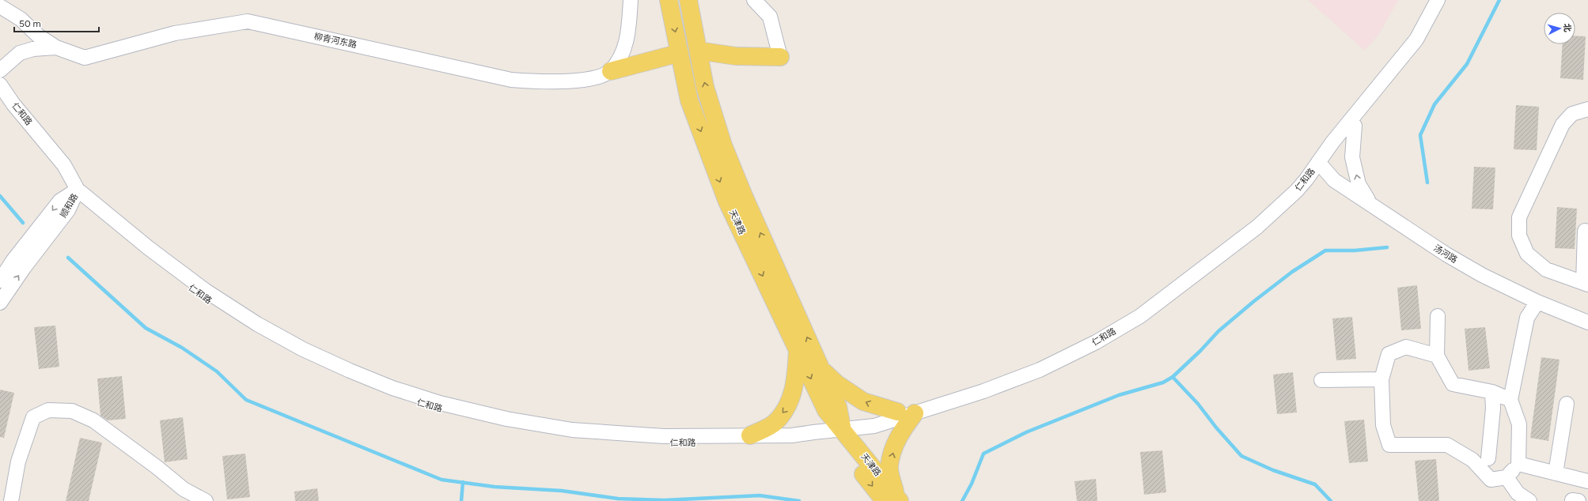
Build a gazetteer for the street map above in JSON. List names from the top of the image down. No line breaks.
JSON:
{"streets":{"main road":["天津路"],"street":["柳青河东路","仁和路","顺和路","汤河路"]},"crossings":[["仁和路","顺和路"],["仁和路","天津路"],["仁和路","汤河路"]],"scale_bar":"50 m","north":"right"}
